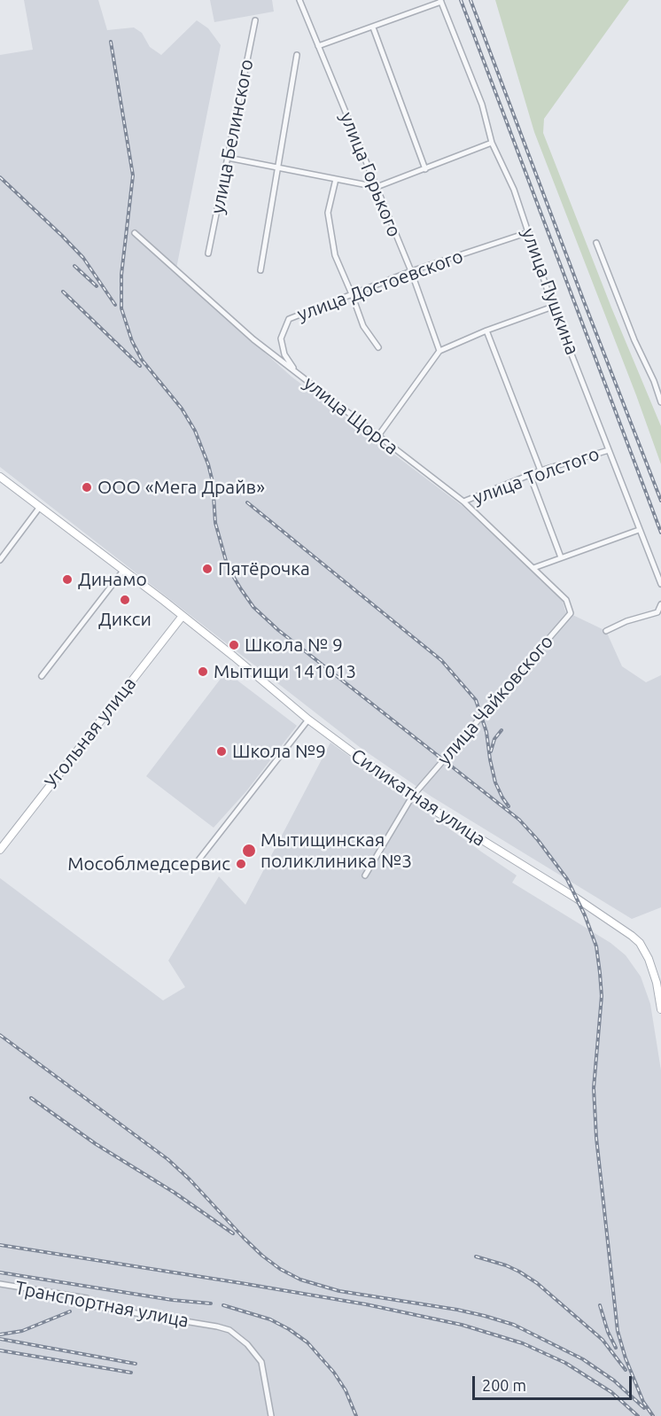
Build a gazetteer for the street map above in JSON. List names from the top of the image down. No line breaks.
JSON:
{"streets":{"street":["улица Белинского","улица Горького","улица Достоевского","улица Пушкина","улица Щорса","улица Толстого","улица Чайковского","Угольная улица","Силикатная улица","Транспортная улица"]},"crossings":[["улица Горького","улица Достоевского"],["улица Достоевского","улица Пушкина"],["улица Достоевского","улица Щорса"],["улица Пушкина","улица Толстого"],["улица Щорса","улица Толстого"],["улица Щорса","улица Чайковского"],["улица Чайковского","Силикатная улица"],["Угольная улица","Силикатная улица"]],"places":["ООО «Мега Драйв»","Пятёрочка","Динамо","Дикси","Школа № 9","Мытищи 141013","Школа №9","Мытищинская поликлиника №3","Мособлмедсервис"],"scale_bar":"200 m"}
